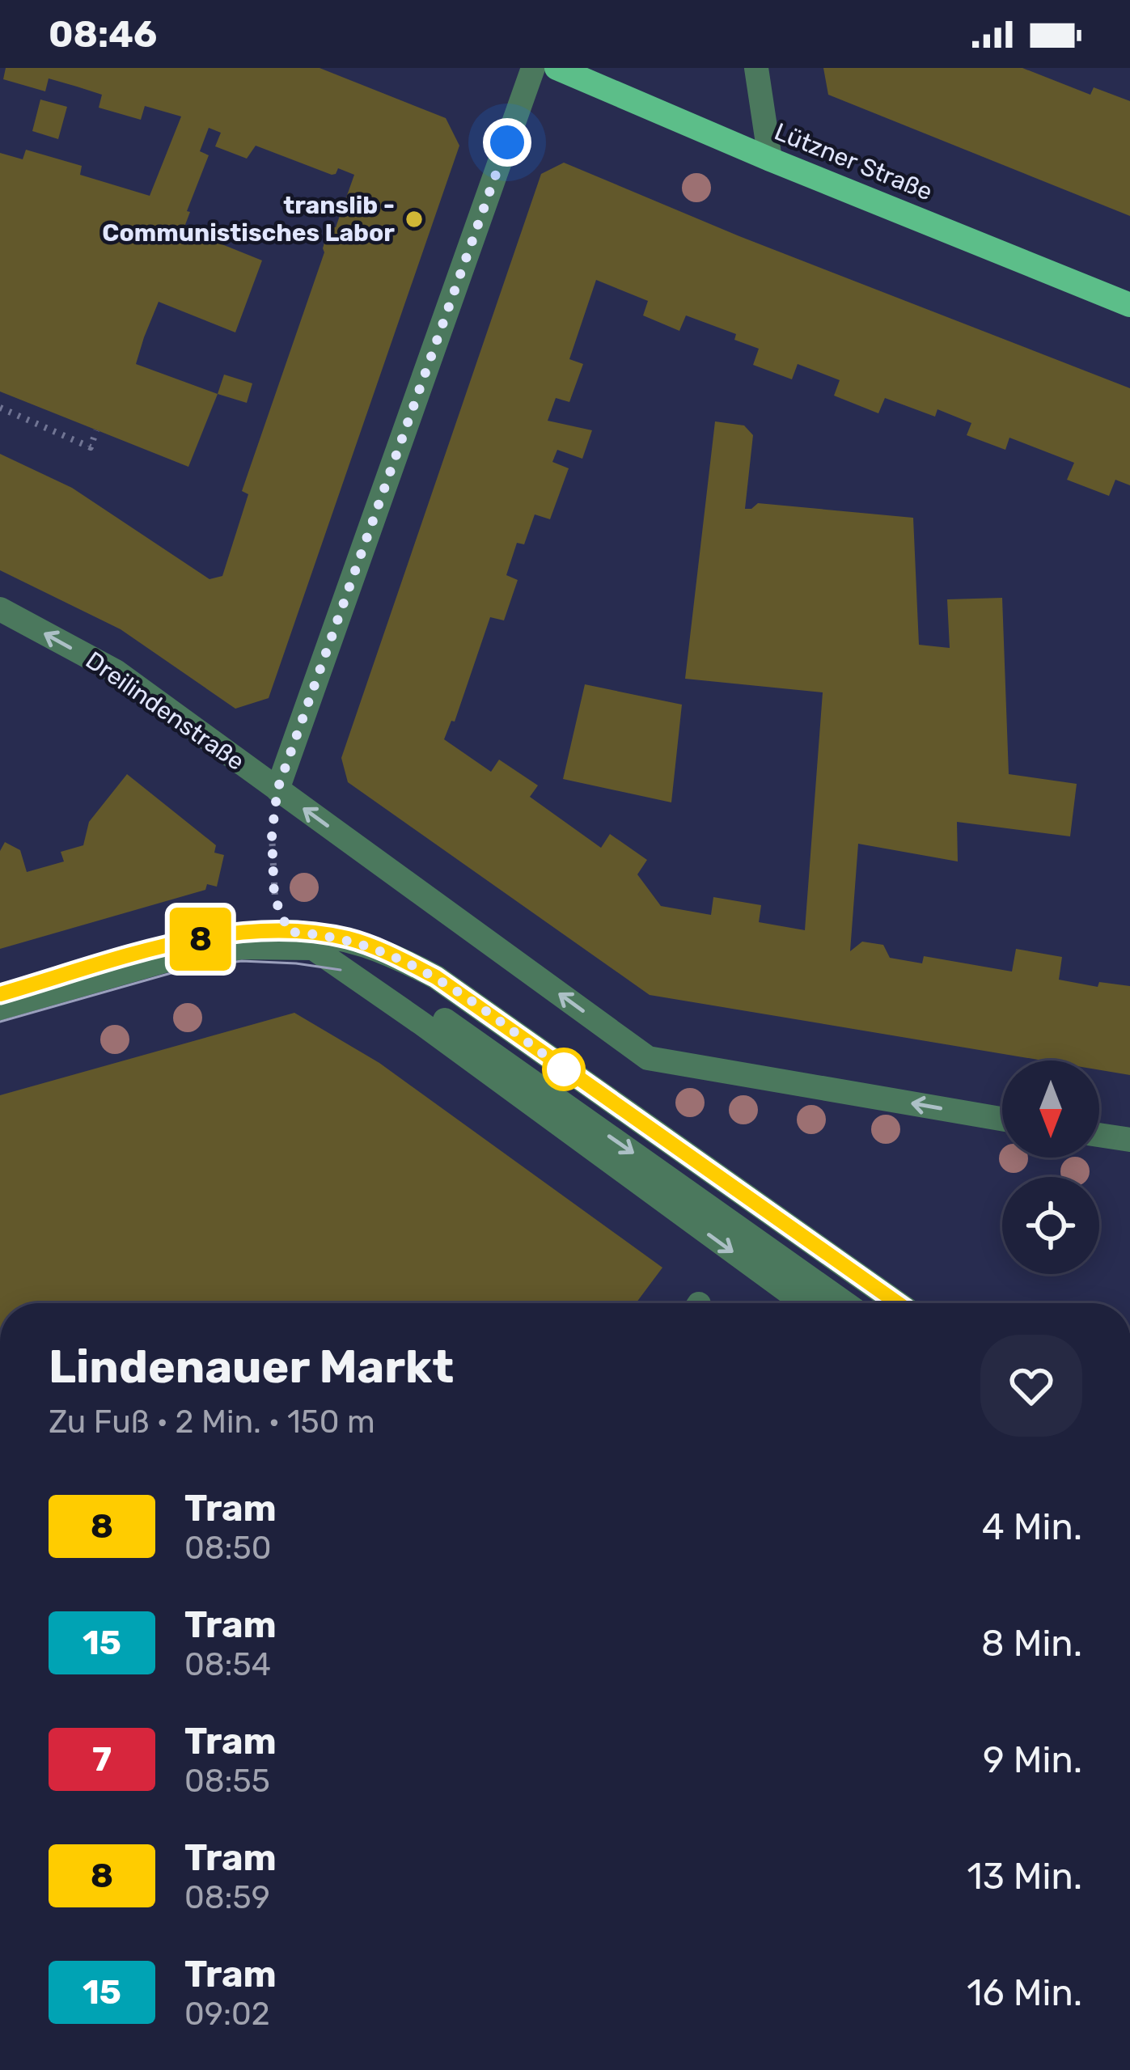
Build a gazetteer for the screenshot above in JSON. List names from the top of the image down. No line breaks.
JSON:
{"streets":{"main road":["Lützner Straße"],"street":["Dreilindenstraße"]},"places":["translib - Communistisches Labor"],"lines":["tram line 8"],"north":"bottom","page":{"status":"08:46","on_map":"8","heading":["Lindenauer Markt","Zu Fuß · 2 Min. · 150 m"],"list":[{"mark":"8","name":"Tram","note":"08:50","value":"4 Min."},{"mark":"15","name":"Tram","note":"08:54","value":"8 Min."},{"mark":"7","name":"Tram","note":"08:55","value":"9 Min."},{"mark":"8","name":"Tram","note":"08:59","value":"13 Min."},{"mark":"15","name":"Tram","note":"09:02","value":"16 Min."}]}}
